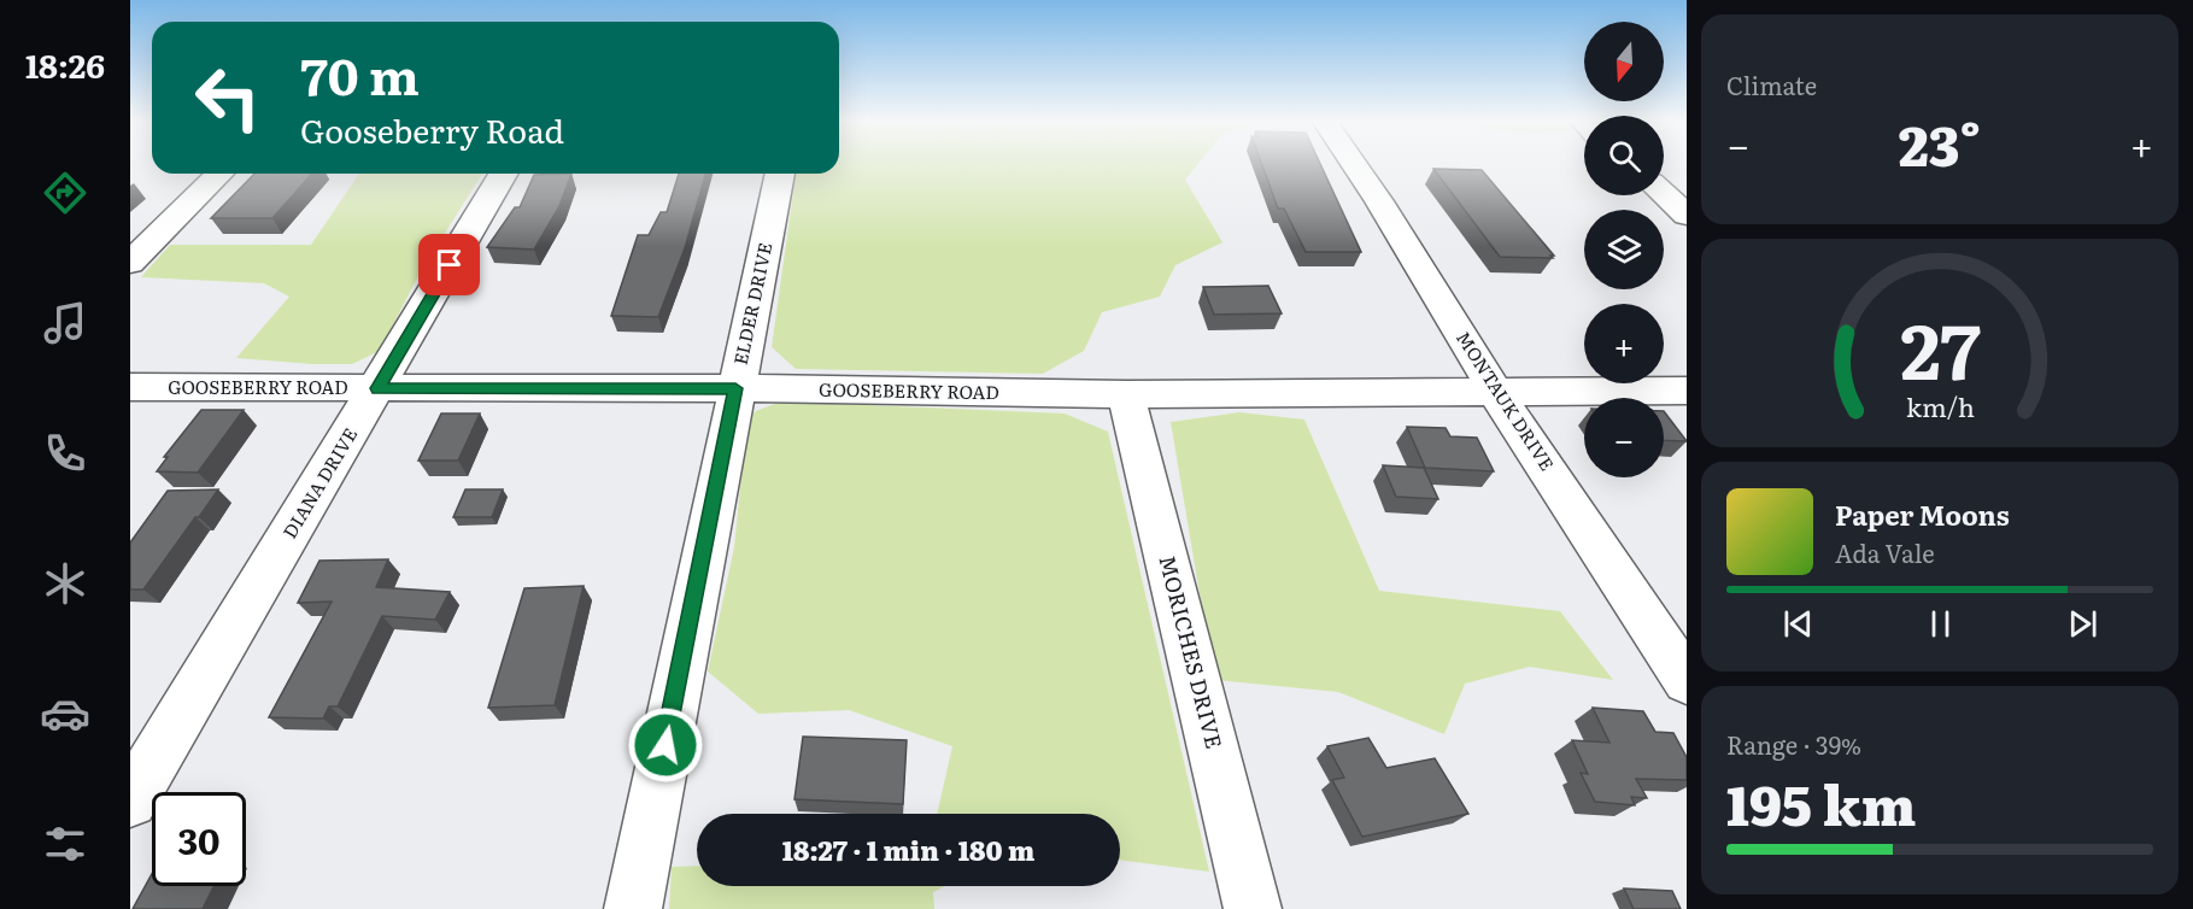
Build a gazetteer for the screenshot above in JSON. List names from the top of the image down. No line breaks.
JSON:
{"streets":{"street":["ELDER DRIVE","GOOSEBERRY ROAD","MONTAUK DRIVE","DIANA DRIVE","MORICHES DRIVE"]},"crossings":[["ELDER DRIVE","GOOSEBERRY ROAD"],["GOOSEBERRY ROAD","MONTAUK DRIVE"],["GOOSEBERRY ROAD","DIANA DRIVE"],["GOOSEBERRY ROAD","MORICHES DRIVE"]],"north":"bottom","page":{"tabs":"18:26","tile":["Climate",["Range · 39%","195 km"]],"map_buttons":["+","−"],"turn":["70 m","Gooseberry Road"],"heat":["−","23°","+"],"song":["Paper Moons","Ada Vale"],"limit":"30","trip":"18:27 · 1 min · 180 m","gauge":["27","km/h"]}}
